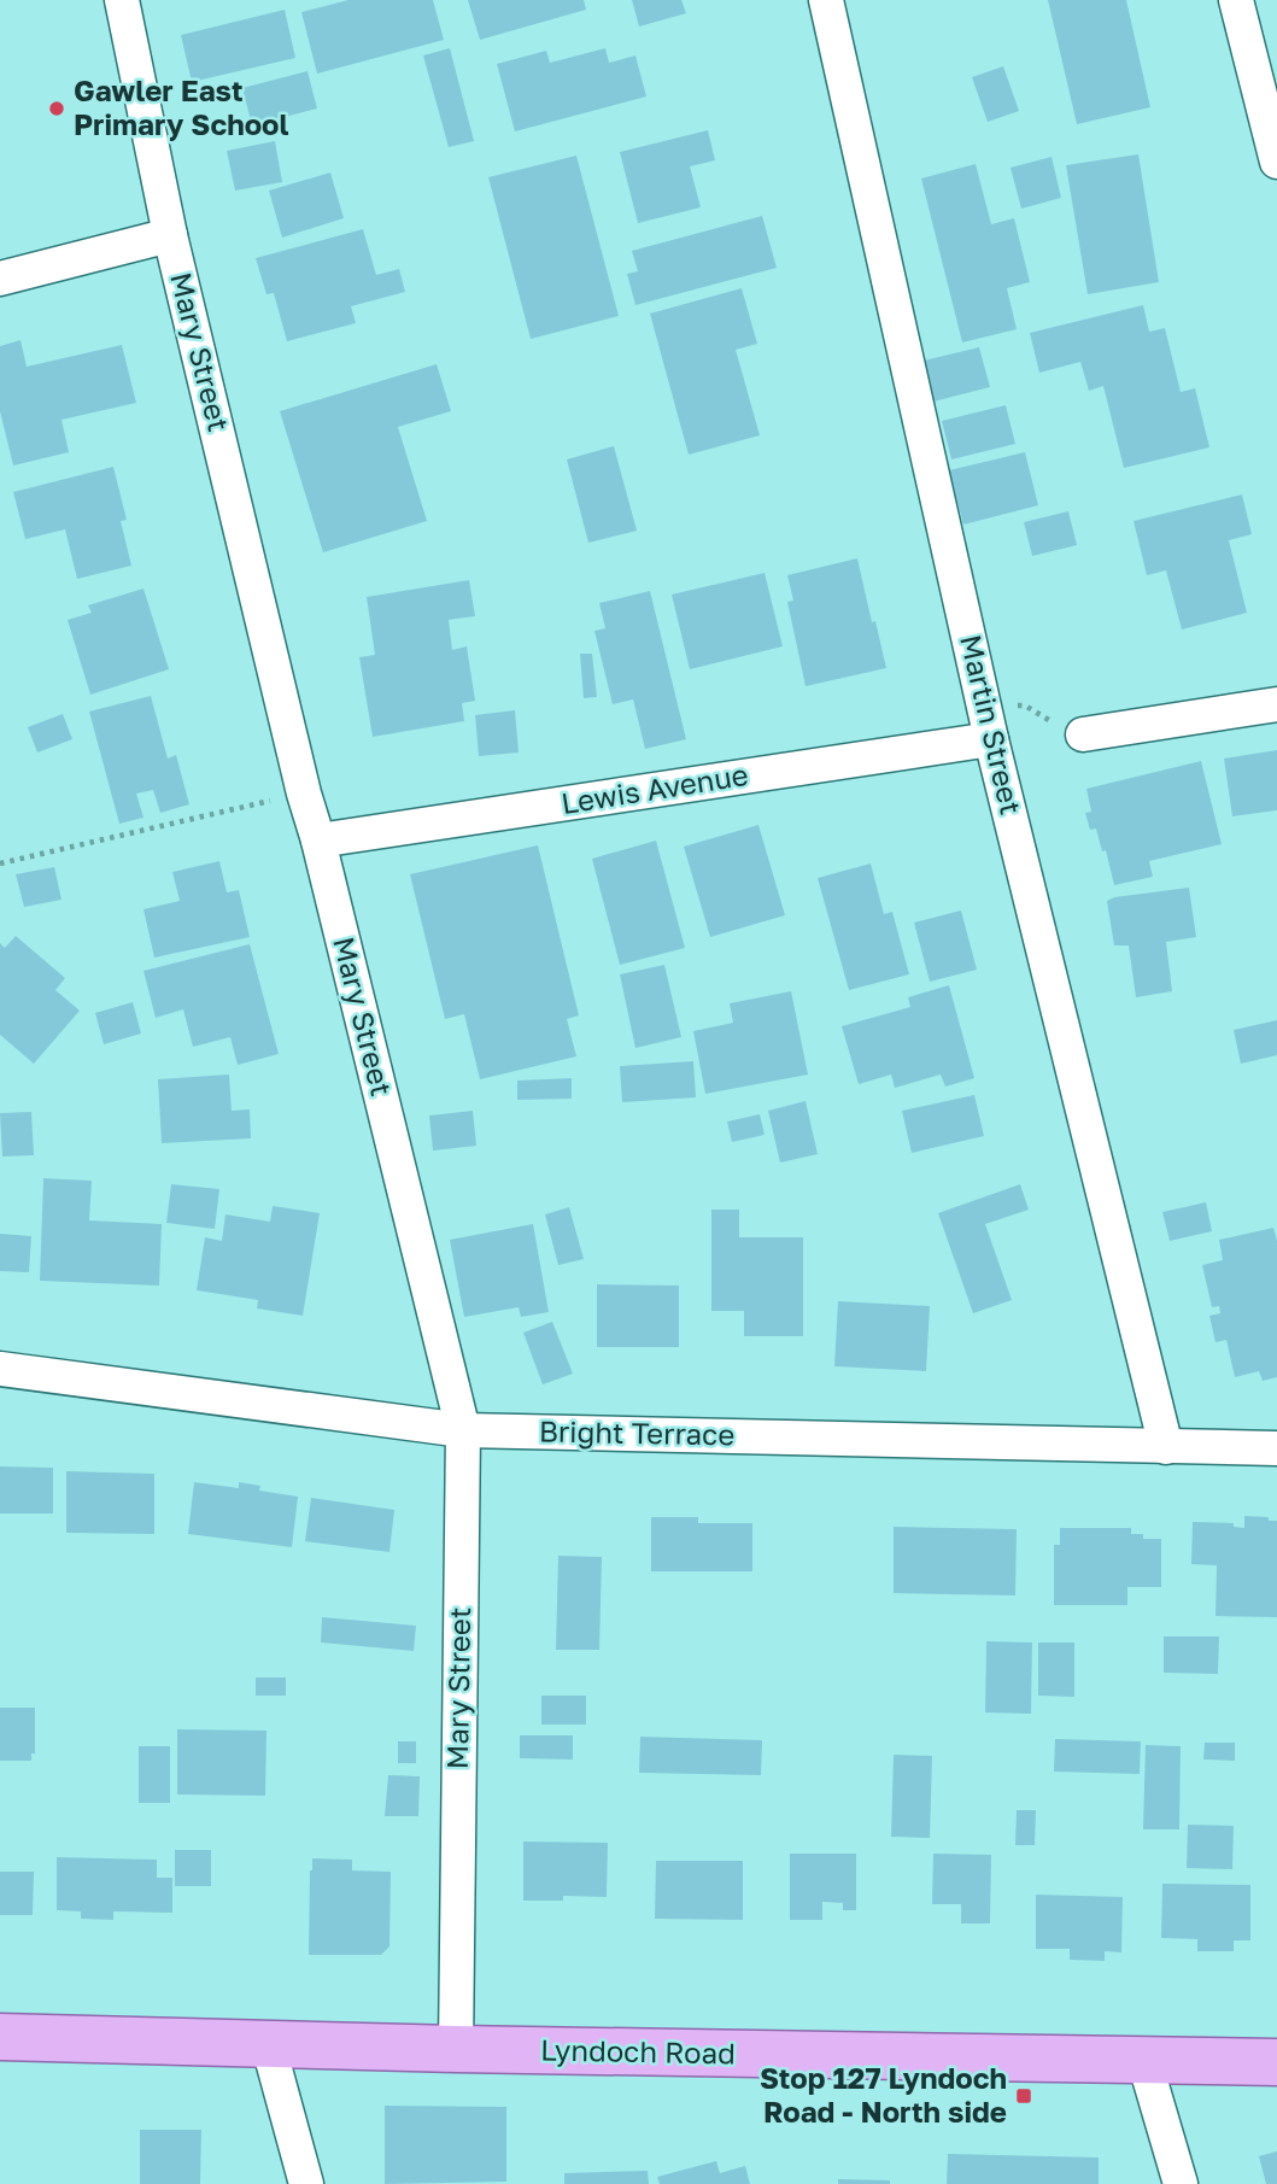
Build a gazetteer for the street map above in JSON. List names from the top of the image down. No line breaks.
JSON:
{"streets":{"main road":["Lyndoch Road"],"street":["Mary Street","Martin Street","Lewis Avenue","Bright Terrace"]},"crossings":[["Mary Street","Lewis Avenue"],["Mary Street","Bright Terrace"],["Mary Street","Lyndoch Road"],["Martin Street","Lewis Avenue"],["Martin Street","Bright Terrace"]],"places":{"other":["Gawler East Primary School"],"transit":["Stop 127 Lyndoch Road - North side"]}}
